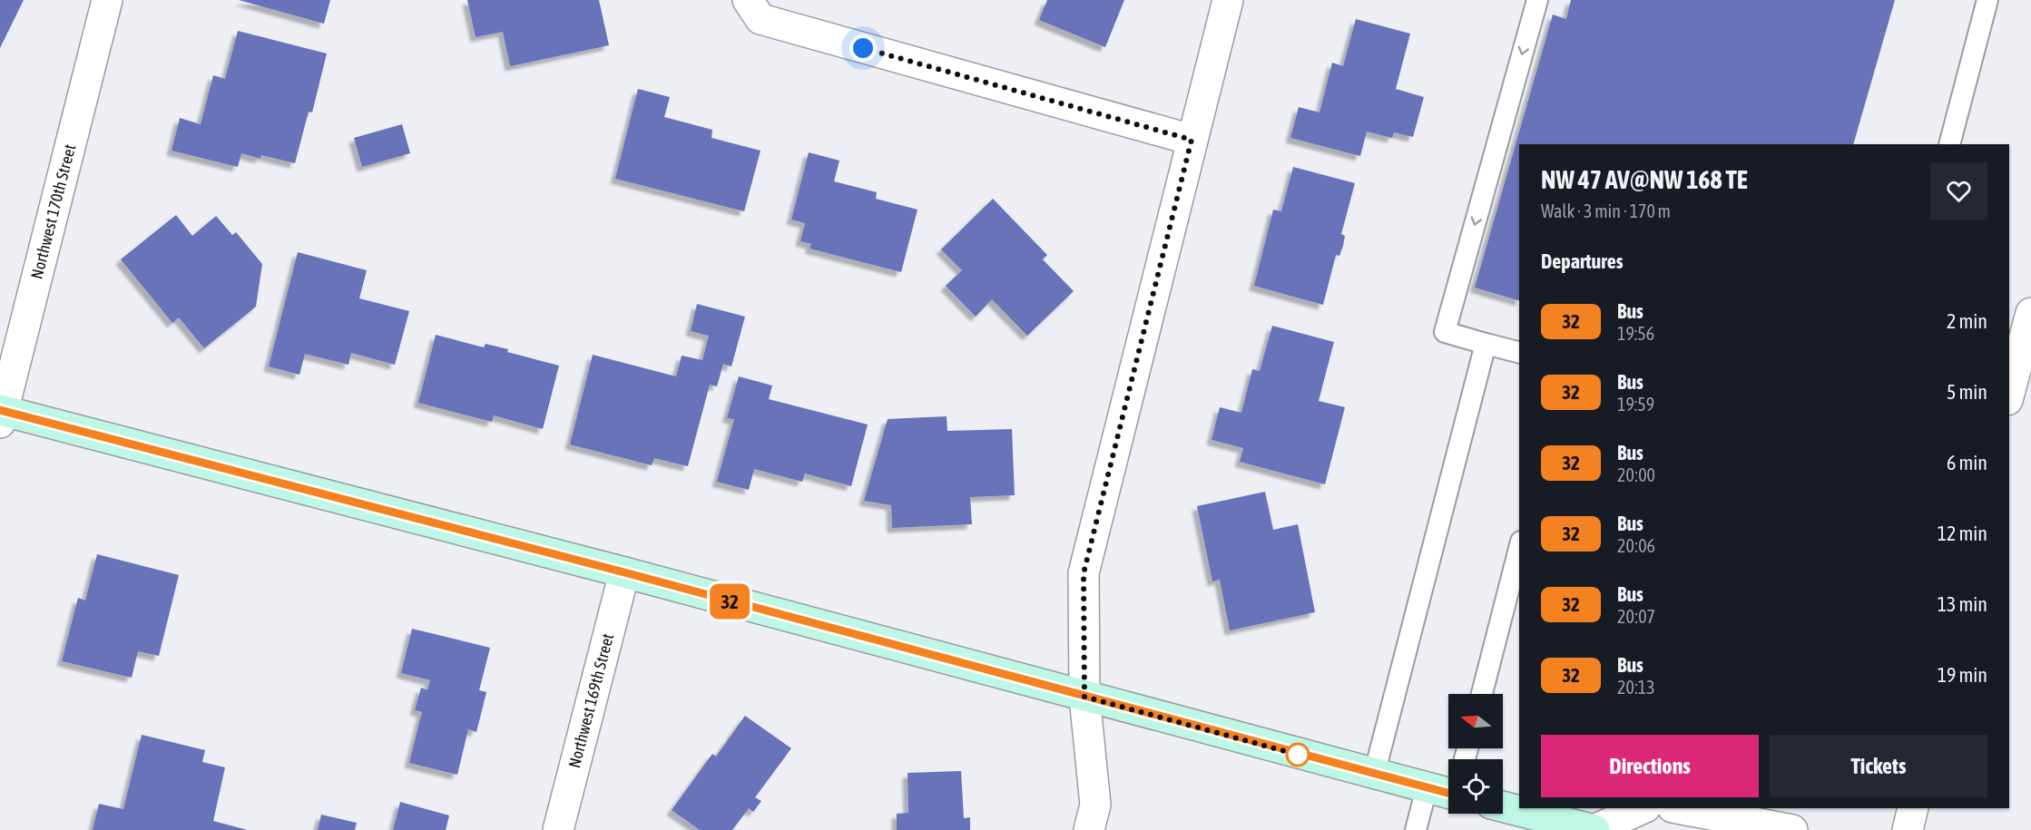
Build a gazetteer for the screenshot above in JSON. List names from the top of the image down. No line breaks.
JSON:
{"streets":{"street":["Northwest 170th Street","Northwest 169th Street"]},"lines":["bus line 32"],"north":"left","page":{"on_map":"32","heading":[["NW 47 AV@NW 168 TE","Walk · 3 min · 170 m"],"Departures"],"list":[{"mark":"32","name":"Bus","note":"19:56","value":"2 min"},{"mark":"32","name":"Bus","note":"19:59","value":"5 min"},{"mark":"32","name":"Bus","note":"20:00","value":"6 min"},{"mark":"32","name":"Bus","note":"20:06","value":"12 min"},{"mark":"32","name":"Bus","note":"20:07","value":"13 min"},{"mark":"32","name":"Bus","note":"20:13","value":"19 min"}],"buttons":["Directions","Tickets"]}}
